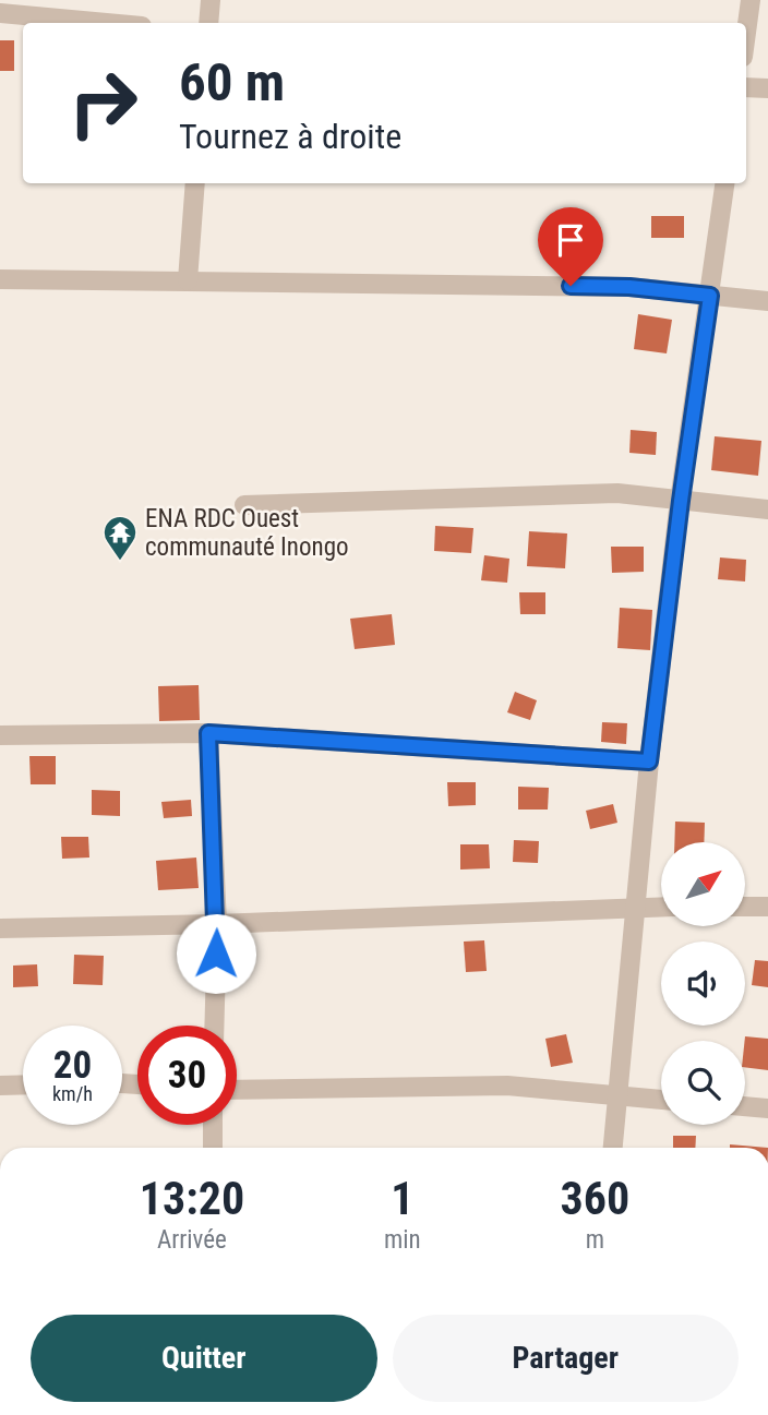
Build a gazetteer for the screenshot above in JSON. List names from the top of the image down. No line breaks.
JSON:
{"places":{"temple":["ENA RDC Ouest communauté Inongo"]},"north":"top right","page":{"turn":["60 m","Tournez à droite"],"speed":"20 km/h","limit":"30","eta":["13:20","Arrivée","1","min","360","m"],"buttons":["Quitter","Partager"]}}
